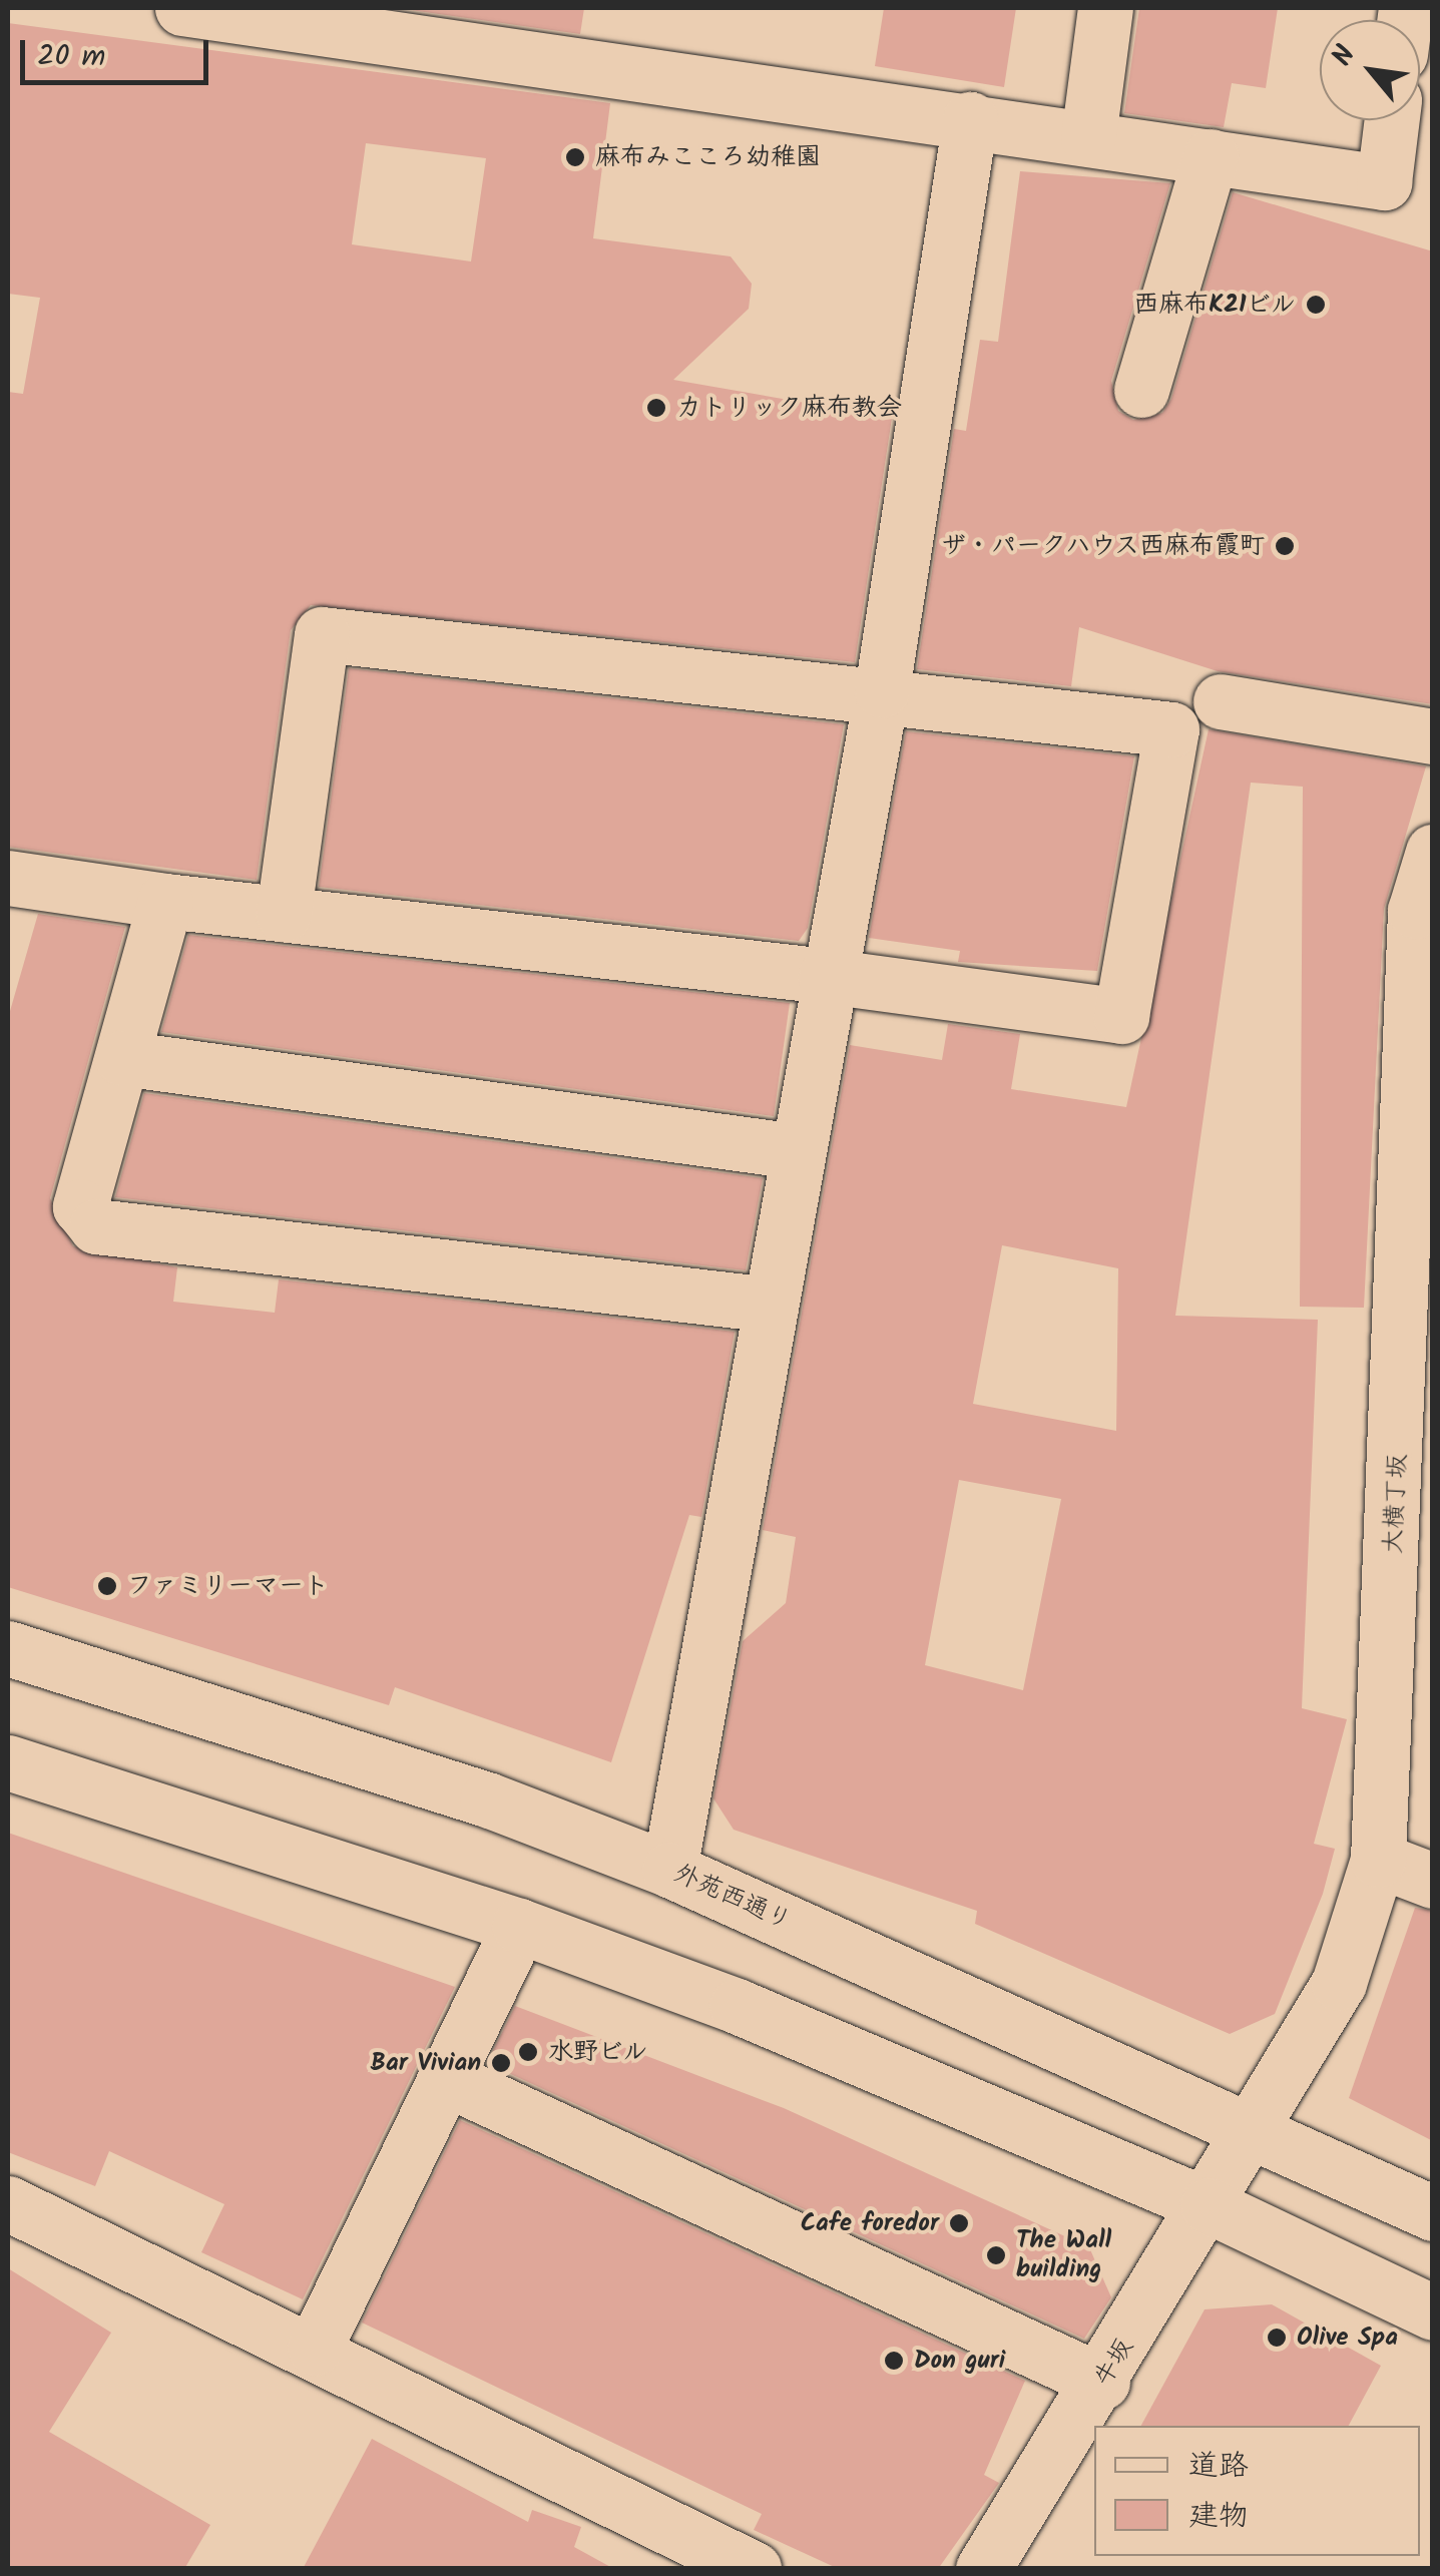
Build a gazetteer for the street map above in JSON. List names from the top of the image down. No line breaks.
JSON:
{"streets":{"street":["大横丁坂","外苑西通り","牛坂"]},"crossings":[["大横丁坂","外苑西通り"],["大横丁坂","牛坂"],["外苑西通り","牛坂"]],"places":["麻布みこころ幼稚園","西麻布K21ビル","カトリック麻布教会","ザ・パークハウス西麻布霞町","ファミリーマート","水野ビル","Bar Vivian","Cafe foredor","The Wall building","Olive Spa","Don guri"],"legend":["道路","建物"],"scale_bar":"20 m","north":"top left"}
